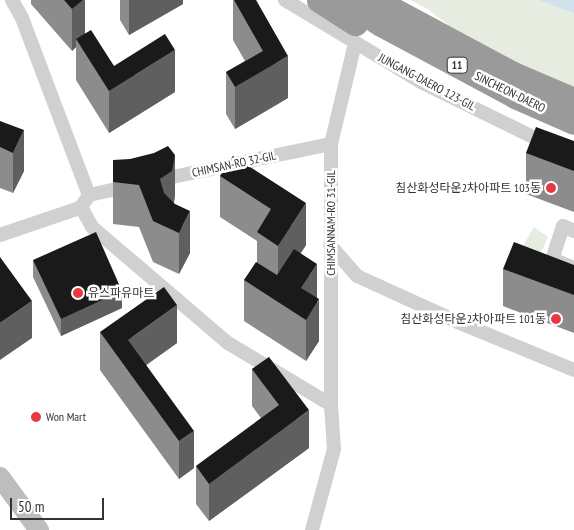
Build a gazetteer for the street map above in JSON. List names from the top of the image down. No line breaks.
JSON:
{"streets":{"highway":["11","SINCHEON-DAERO"],"street":["JUNGANG-DAERO 123-GIL","CHIMSAN-RO 32-GIL","CHIMSANNAM-RO 31-GIL"]},"crossings":[["JUNGANG-DAERO 123-GIL","CHIMSANNAM-RO 31-GIL"],["CHIMSAN-RO 32-GIL","CHIMSANNAM-RO 31-GIL"]],"places":["침산화성타운2차아파트 103동","유스파유마트","침산화성타운2차아파트 101동","Won Mart"],"scale_bar":"50 m"}
